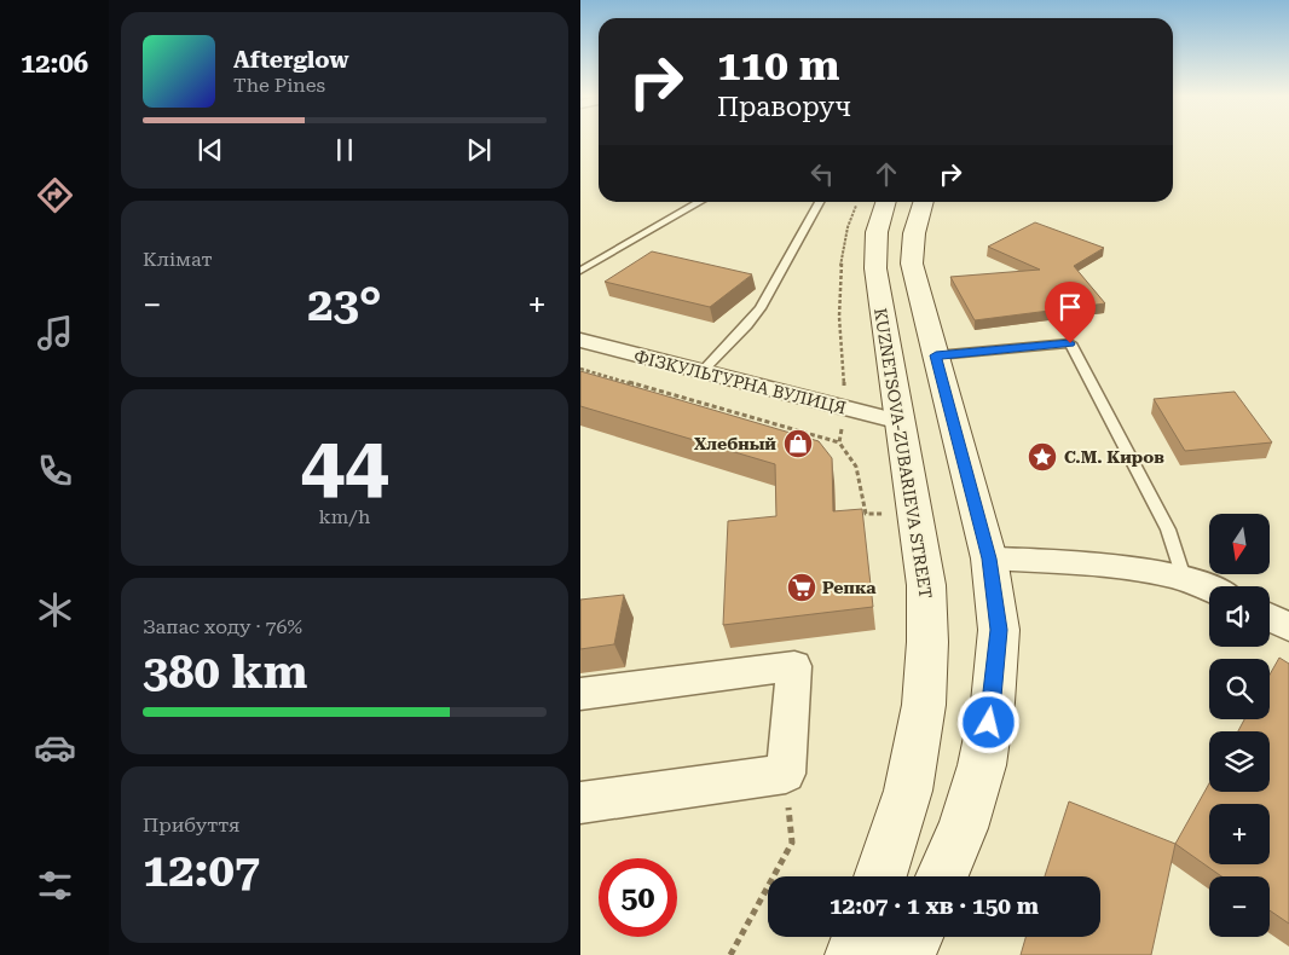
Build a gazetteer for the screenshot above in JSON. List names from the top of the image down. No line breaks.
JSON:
{"streets":{"main road":["KUZNETSOVA-ZUBARIEVA STREET"],"street":["ФІЗКУЛЬТУРНА ВУЛИЦЯ"]},"crossings":[["ФІЗКУЛЬТУРНА ВУЛИЦЯ","KUZNETSOVA-ZUBARIEVA STREET"]],"places":{"shop":["Хлебный"],"place":["С.М. Киров"],"supermarket":["Репка"]},"north":"bottom","page":{"tabs":"12:06","turn":["110 m","Праворуч"],"song":["Afterglow","The Pines"],"tile":["Клімат",["44","km/h"],["Запас ходу · 76%","380 km"],["Прибуття","12:07"]],"heat":["−","23°","+"],"map_buttons":["+","−"],"limit":"50","trip":"12:07 · 1 хв · 150 m"}}
